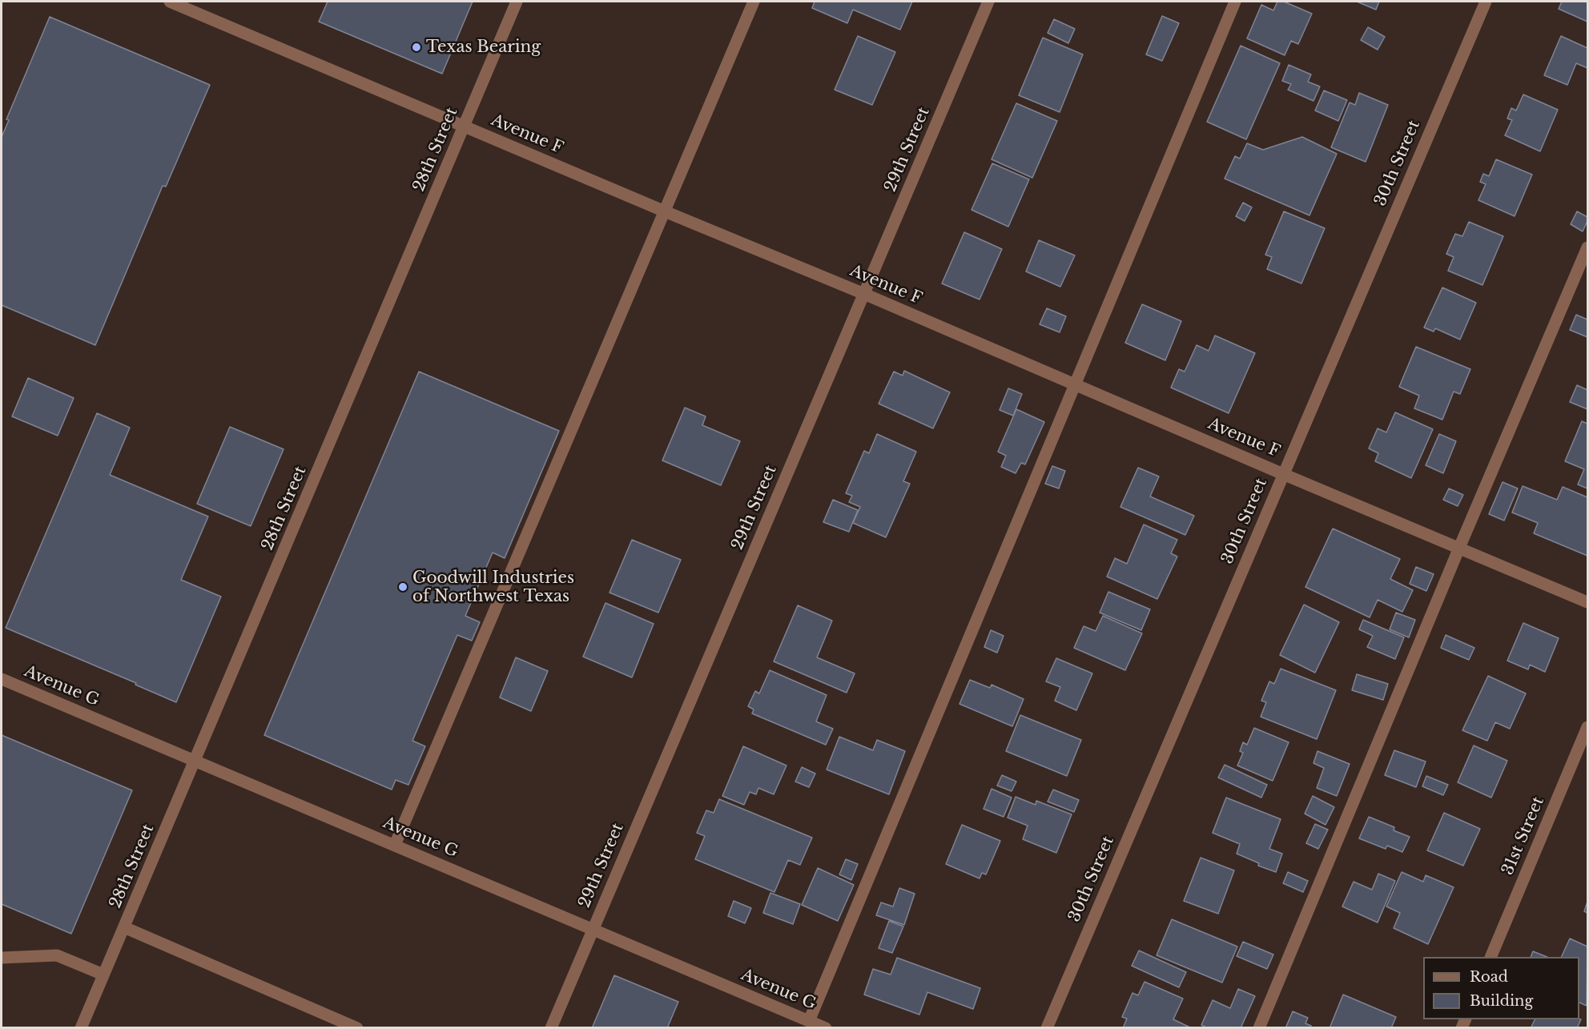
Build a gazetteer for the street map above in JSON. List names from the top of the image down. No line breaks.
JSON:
{"streets":{"street":["Avenue F","28th Street","29th Street","30th Street","Avenue G","31st Street"]},"crossings":[["Avenue F","28th Street"],["Avenue F","29th Street"],["Avenue F","30th Street"],["28th Street","Avenue G"],["29th Street","Avenue G"]],"places":["Texas Bearing","Goodwill Industries of Northwest Texas"],"legend":["Road","Building"]}
